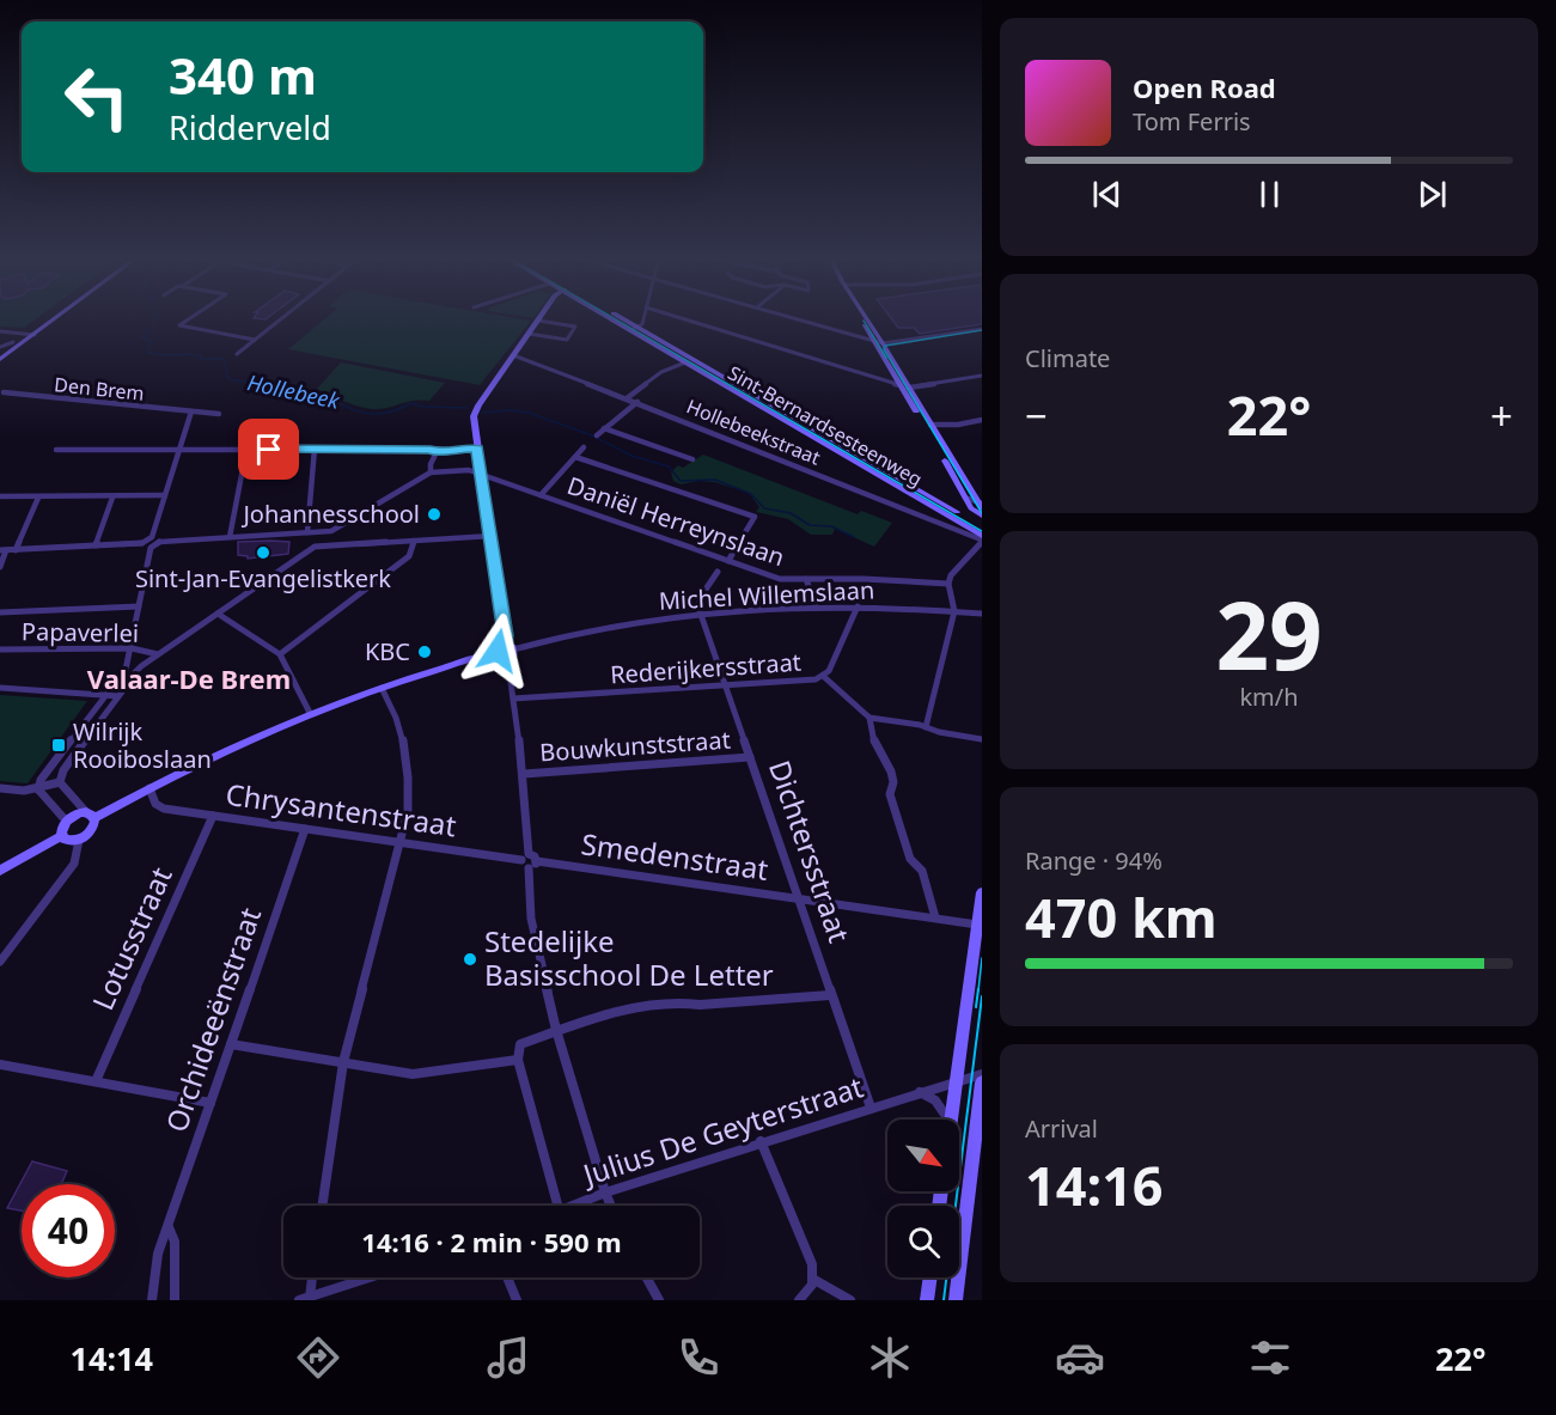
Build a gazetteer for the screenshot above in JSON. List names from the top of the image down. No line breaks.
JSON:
{"streets":{"main road":["Sint-Bernardsesteenweg"],"street":["Den Brem","Hollebeekstraat","Daniël Herreynslaan","Michel Willemslaan","Papaverlei","Rederijkersstraat","Bouwkunststraat","Chrysantenstraat","Dichtersstraat","Smedenstraat","Lotusstraat","Orchideeënstraat","Julius De Geyterstraat"]},"crossings":[["Sint-Bernardsesteenweg","Hollebeekstraat"],["Michel Willemslaan","Rederijkersstraat"],["Michel Willemslaan","Dichtersstraat"],["Rederijkersstraat","Dichtersstraat"],["Bouwkunststraat","Dichtersstraat"],["Chrysantenstraat","Lotusstraat"],["Chrysantenstraat","Orchideeënstraat"],["Dichtersstraat","Smedenstraat"],["Dichtersstraat","Julius De Geyterstraat"]],"districts":["Valaar-De Brem"],"water":["Hollebeek"],"places":{"other":["Johannesschool","Sint-Jan-Evangelistkerk","KBC","Stedelijke Basisschool De Letter"],"transit":["Wilrijk Rooiboslaan"]},"north":"bottom right","page":{"turn":["340 m","Ridderveld"],"song":["Open Road","Tom Ferris"],"tile":["Climate",["29","km/h"],["Range · 94%","470 km"],["Arrival","14:16"]],"heat":["−","22°","+"],"limit":"40","trip":"14:16 · 2 min · 590 m","tabs":["14:14","22°"]}}
